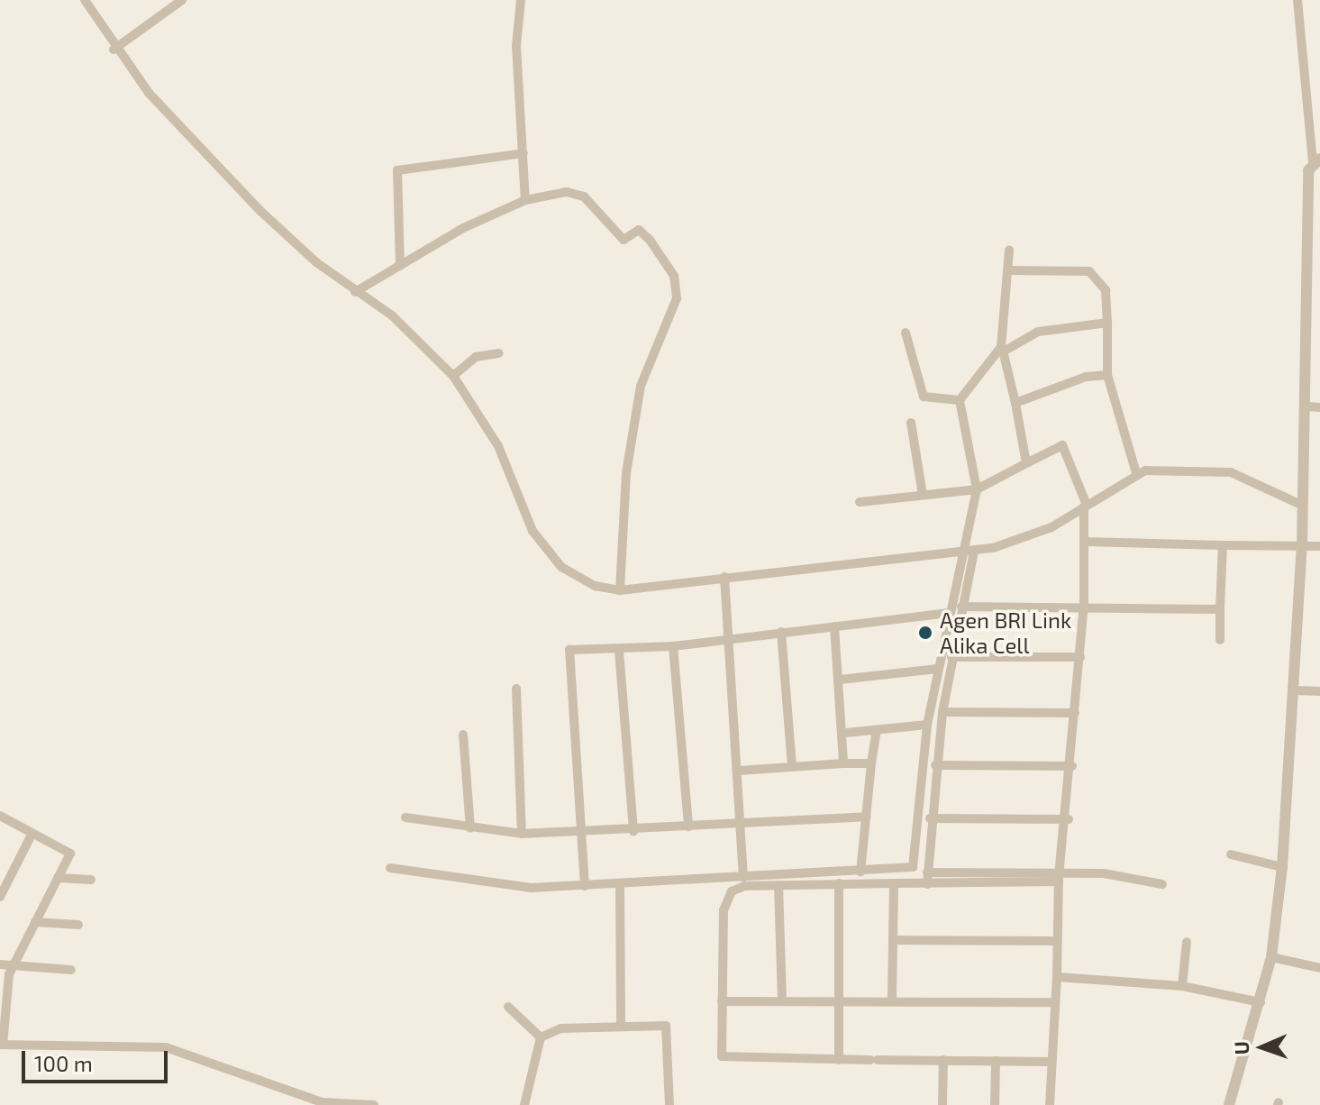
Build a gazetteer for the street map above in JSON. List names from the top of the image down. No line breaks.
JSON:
{"places":["Agen BRI Link Alika Cell"],"scale_bar":"100 m","north":"left"}
